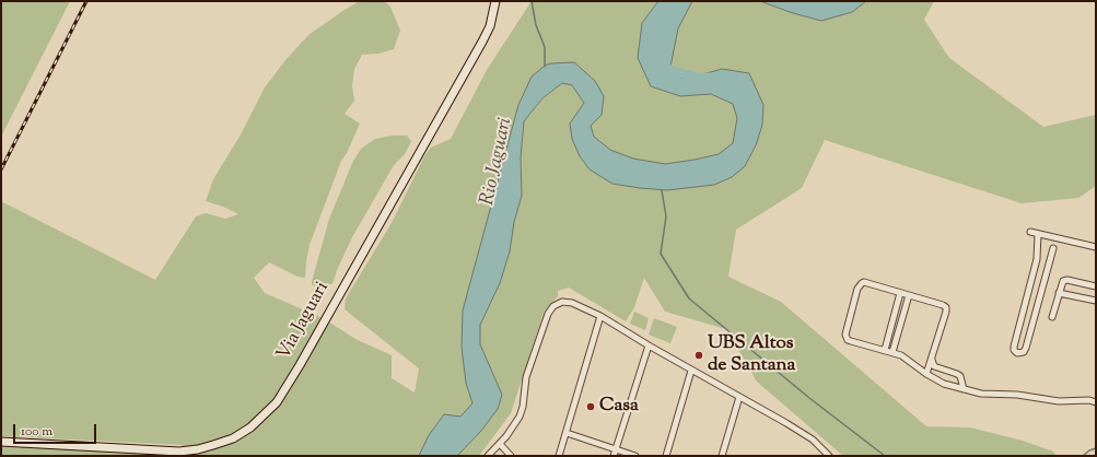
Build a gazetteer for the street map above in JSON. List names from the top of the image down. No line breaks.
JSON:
{"streets":{"street":["Via Jaguari"]},"water":["Rio Jaguari"],"places":["UBS Altos de Santana","Casa"],"scale_bar":"100 m"}
